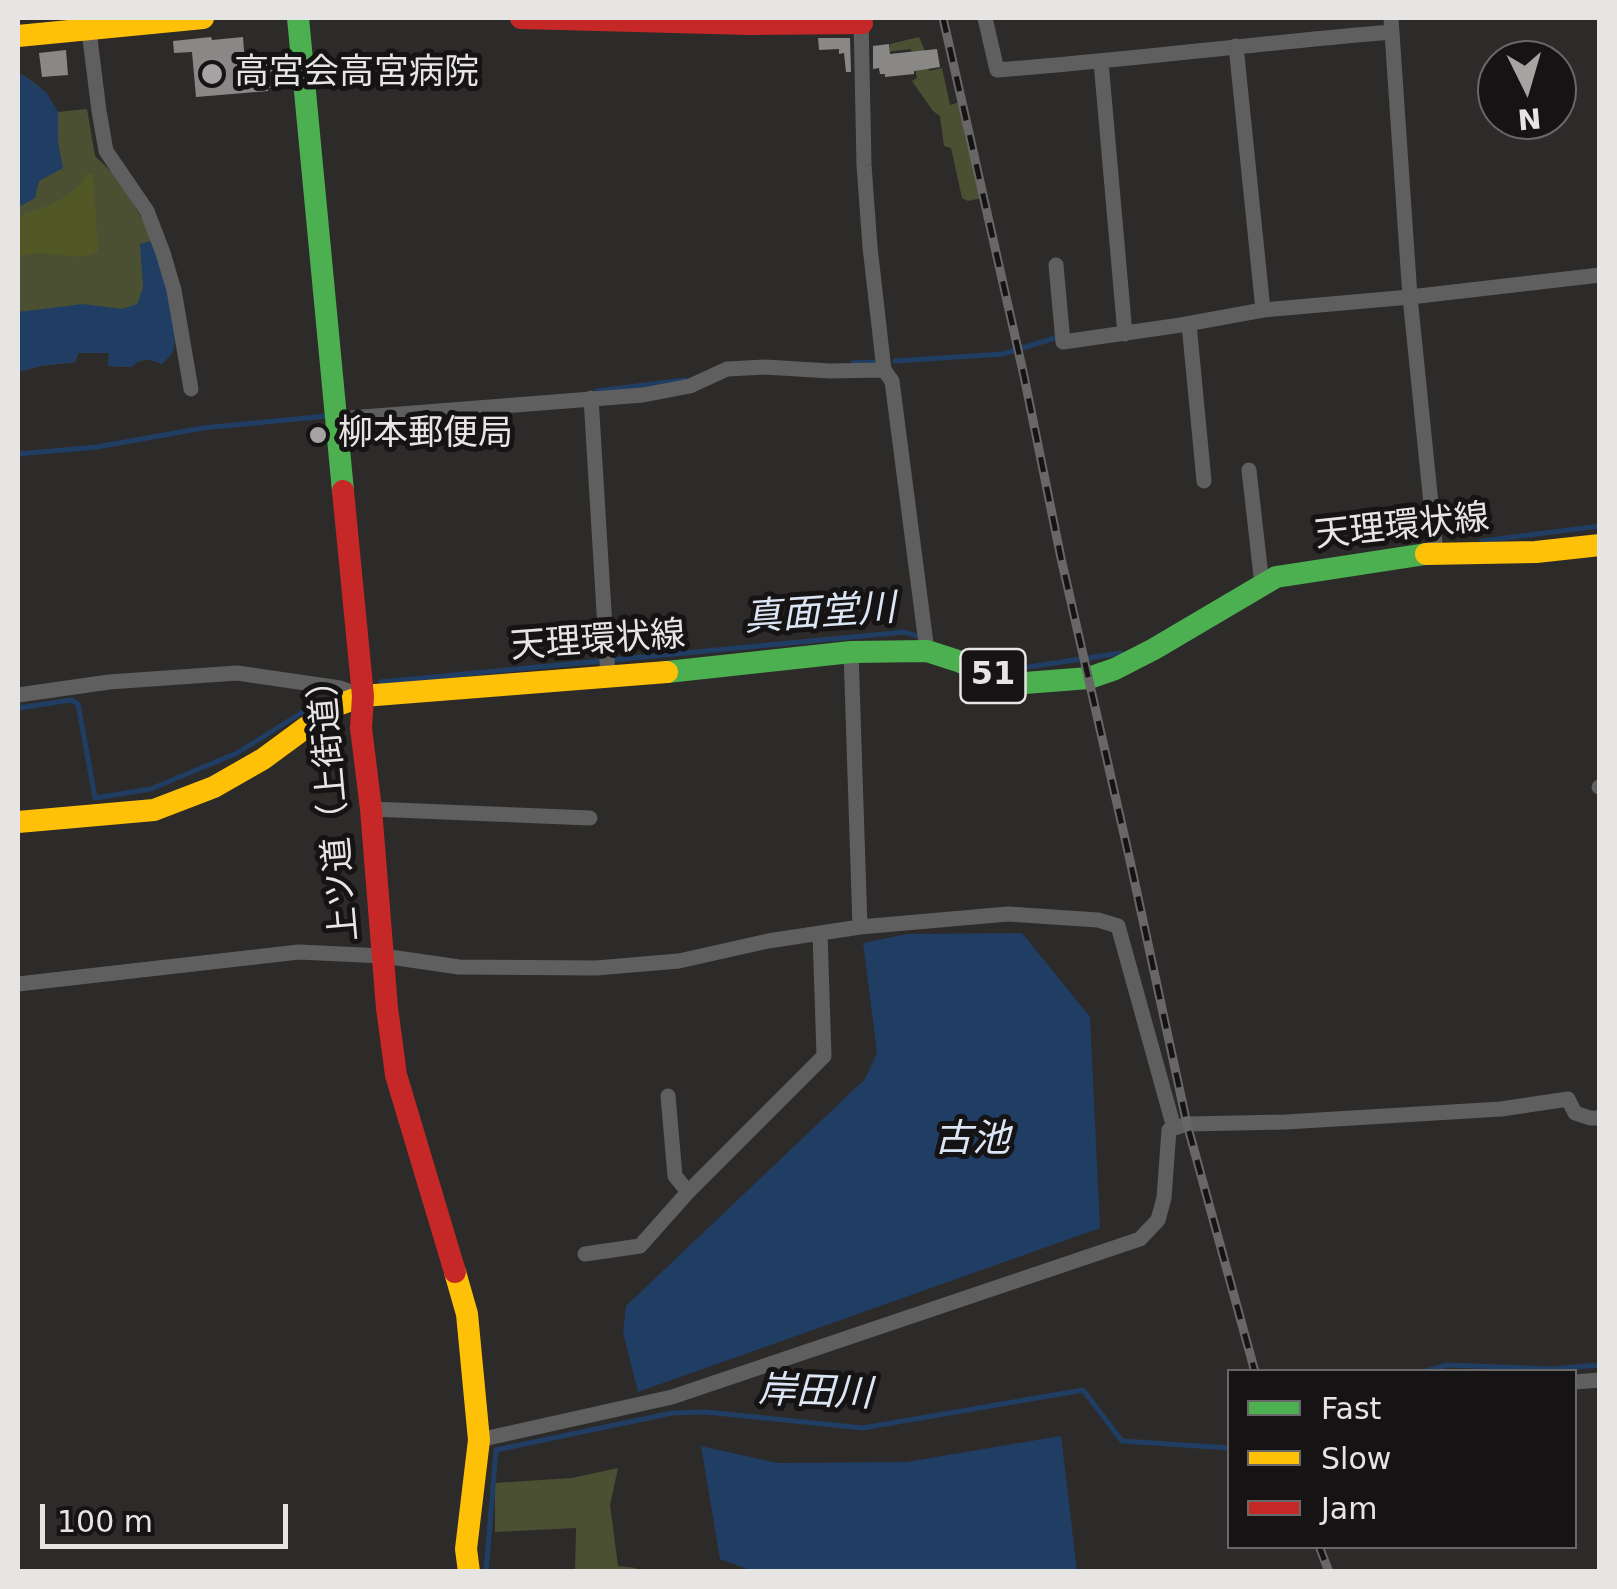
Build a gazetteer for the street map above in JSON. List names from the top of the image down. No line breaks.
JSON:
{"streets":{"main road":["天理環状線","51","上ツ道（上街道）"]},"crossings":[["天理環状線","上ツ道（上街道）"]],"water":["真面堂川","古池","岸田川"],"places":["高宮会高宮病院","柳本郵便局"],"legend":["Fast","Slow","Jam"],"scale_bar":"100 m","north":"bottom"}
